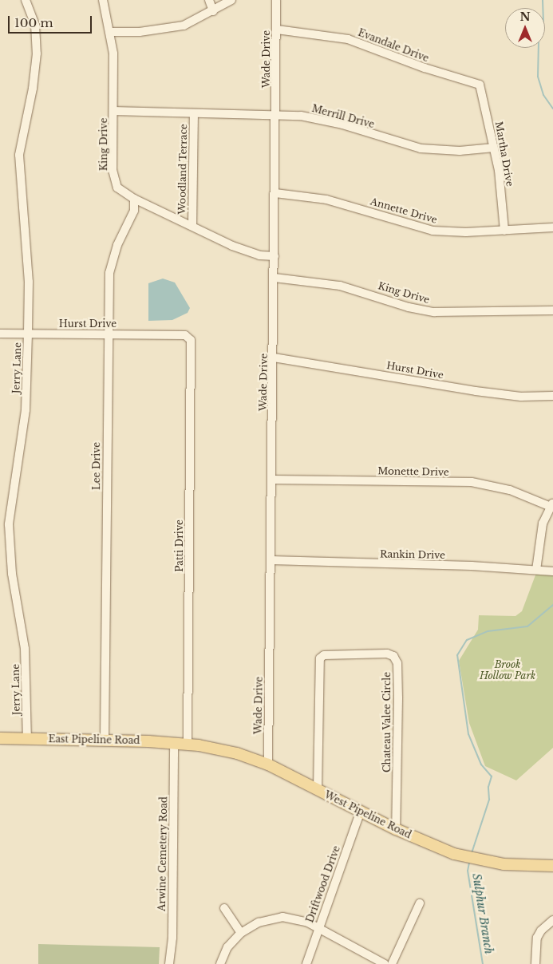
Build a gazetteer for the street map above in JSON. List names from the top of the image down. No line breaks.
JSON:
{"streets":{"main road":["East Pipeline Road","West Pipeline Road"],"street":["Evandale Drive","Wade Drive","Merrill Drive","King Drive","Martha Drive","Woodland Terrace","Annette Drive","Hurst Drive","Jerry Lane","Lee Drive","Monette Drive","Patti Drive","Rankin Drive","Chateau Valee Circle","Arwine Cemetery Road","Driftwood Drive"]},"crossings":[["Evandale Drive","Wade Drive"],["Evandale Drive","Martha Drive"],["Wade Drive","Merrill Drive"],["Wade Drive","King Drive"],["Wade Drive","Annette Drive"],["Wade Drive","Hurst Drive"],["Wade Drive","Monette Drive"],["Wade Drive","Rankin Drive"],["Wade Drive","West Pipeline Road"],["Merrill Drive","King Drive"],["Merrill Drive","Martha Drive"],["Merrill Drive","Woodland Terrace"],["King Drive","Woodland Terrace"],["King Drive","Lee Drive"],["Martha Drive","Annette Drive"],["Hurst Drive","Jerry Lane"],["Hurst Drive","Lee Drive"],["Hurst Drive","Patti Drive"],["Jerry Lane","East Pipeline Road"],["Lee Drive","East Pipeline Road"],["Patti Drive","East Pipeline Road"],["Patti Drive","West Pipeline Road"],["Chateau Valee Circle","West Pipeline Road"],["East Pipeline Road","West Pipeline Road"],["East Pipeline Road","Arwine Cemetery Road"],["West Pipeline Road","Driftwood Drive"]],"water":["Sulphur Branch"],"parks":["Brook Hollow Park"],"scale_bar":"100 m","north":"top"}
